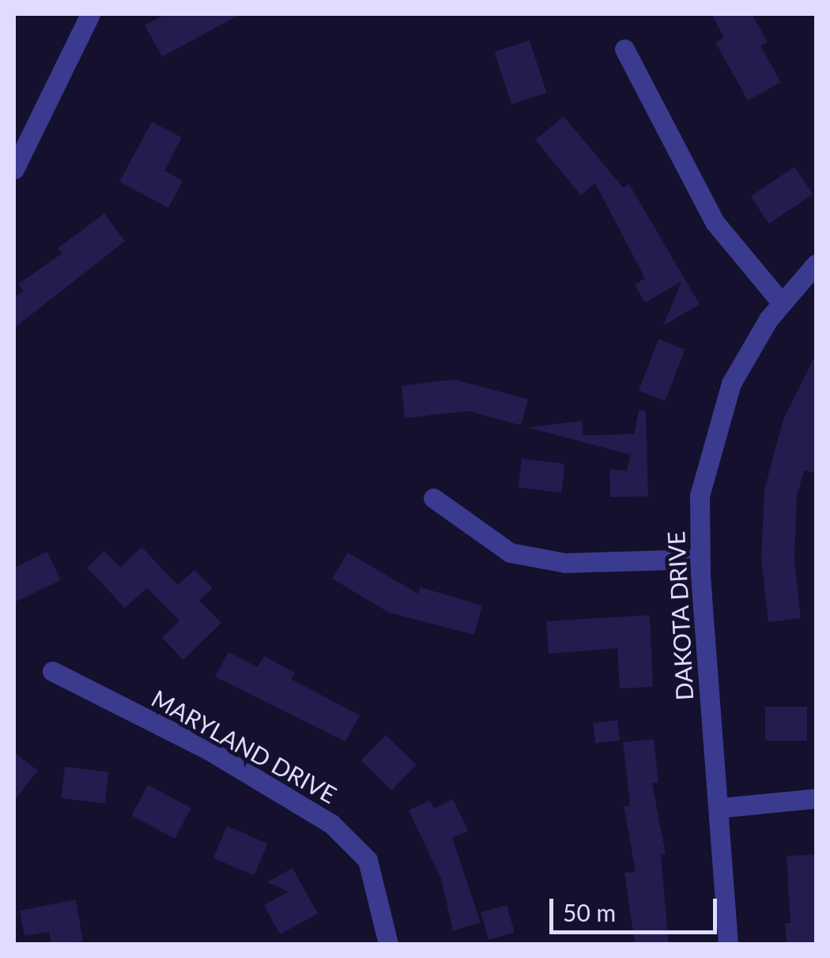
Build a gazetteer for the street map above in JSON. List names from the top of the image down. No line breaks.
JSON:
{"streets":{"street":["DAKOTA DRIVE","MARYLAND DRIVE"]},"scale_bar":"50 m"}
